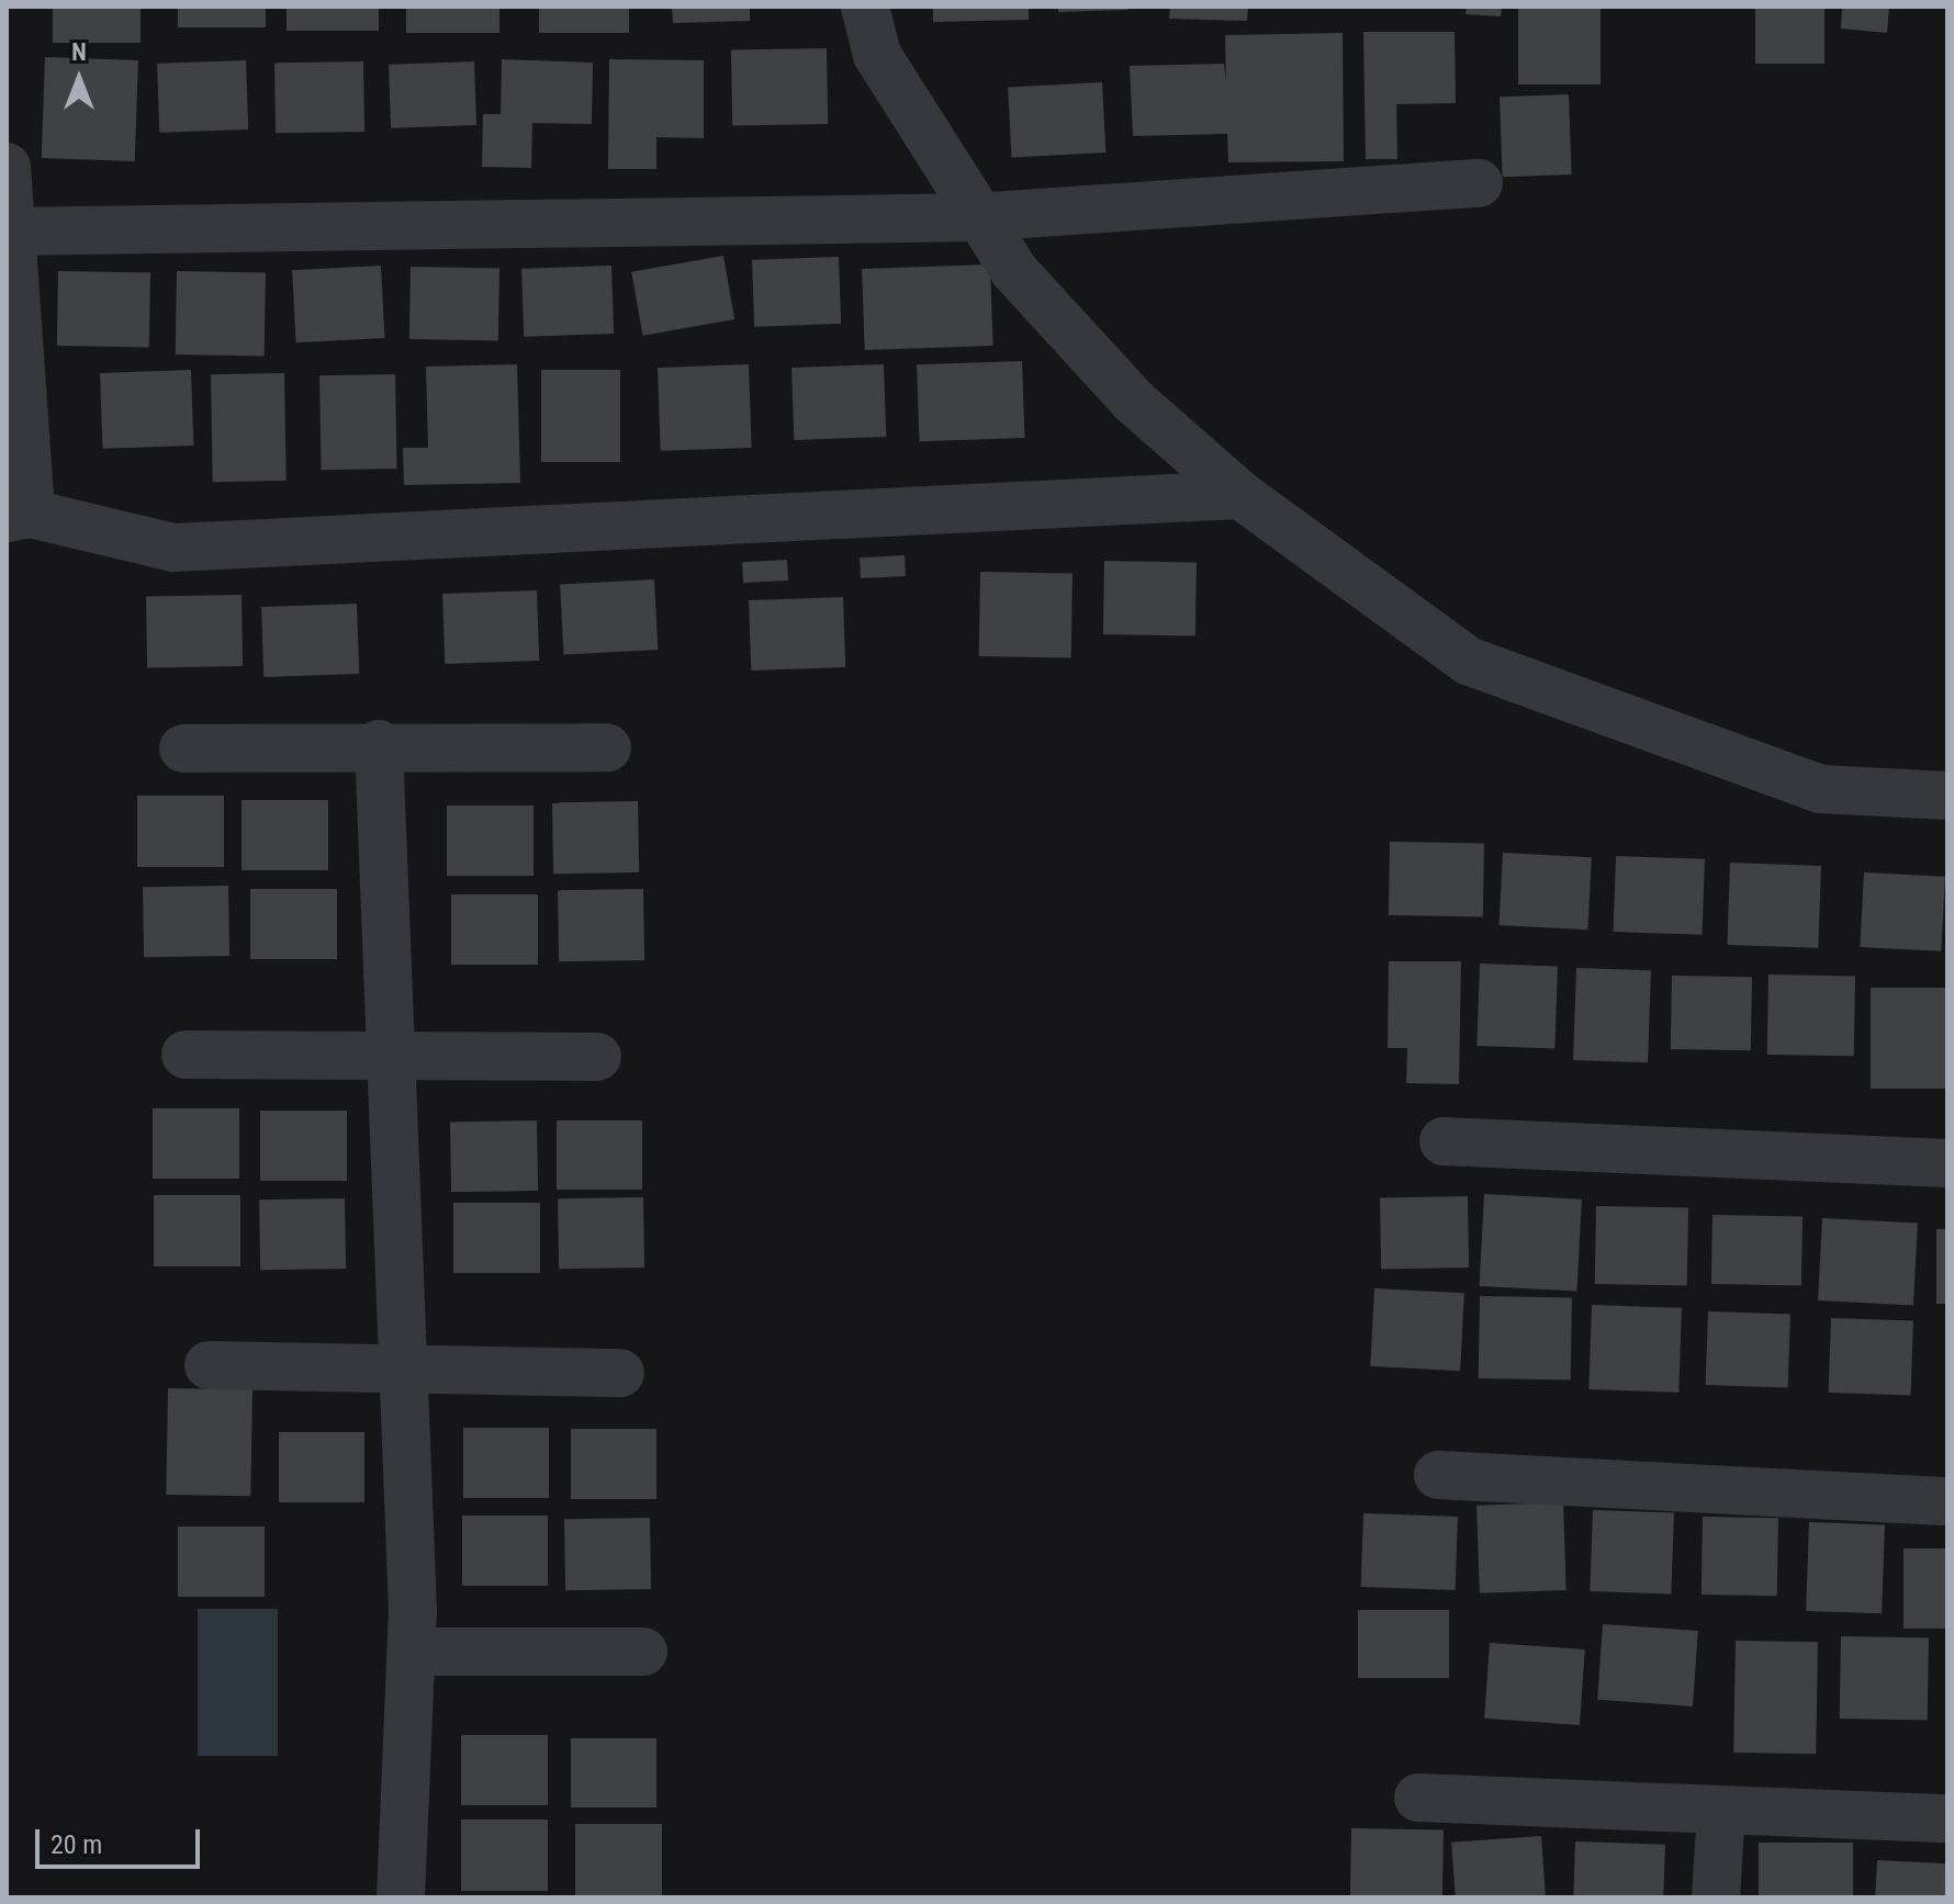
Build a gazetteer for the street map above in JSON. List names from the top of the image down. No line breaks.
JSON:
{"scale_bar":"20 m","north":"top"}
